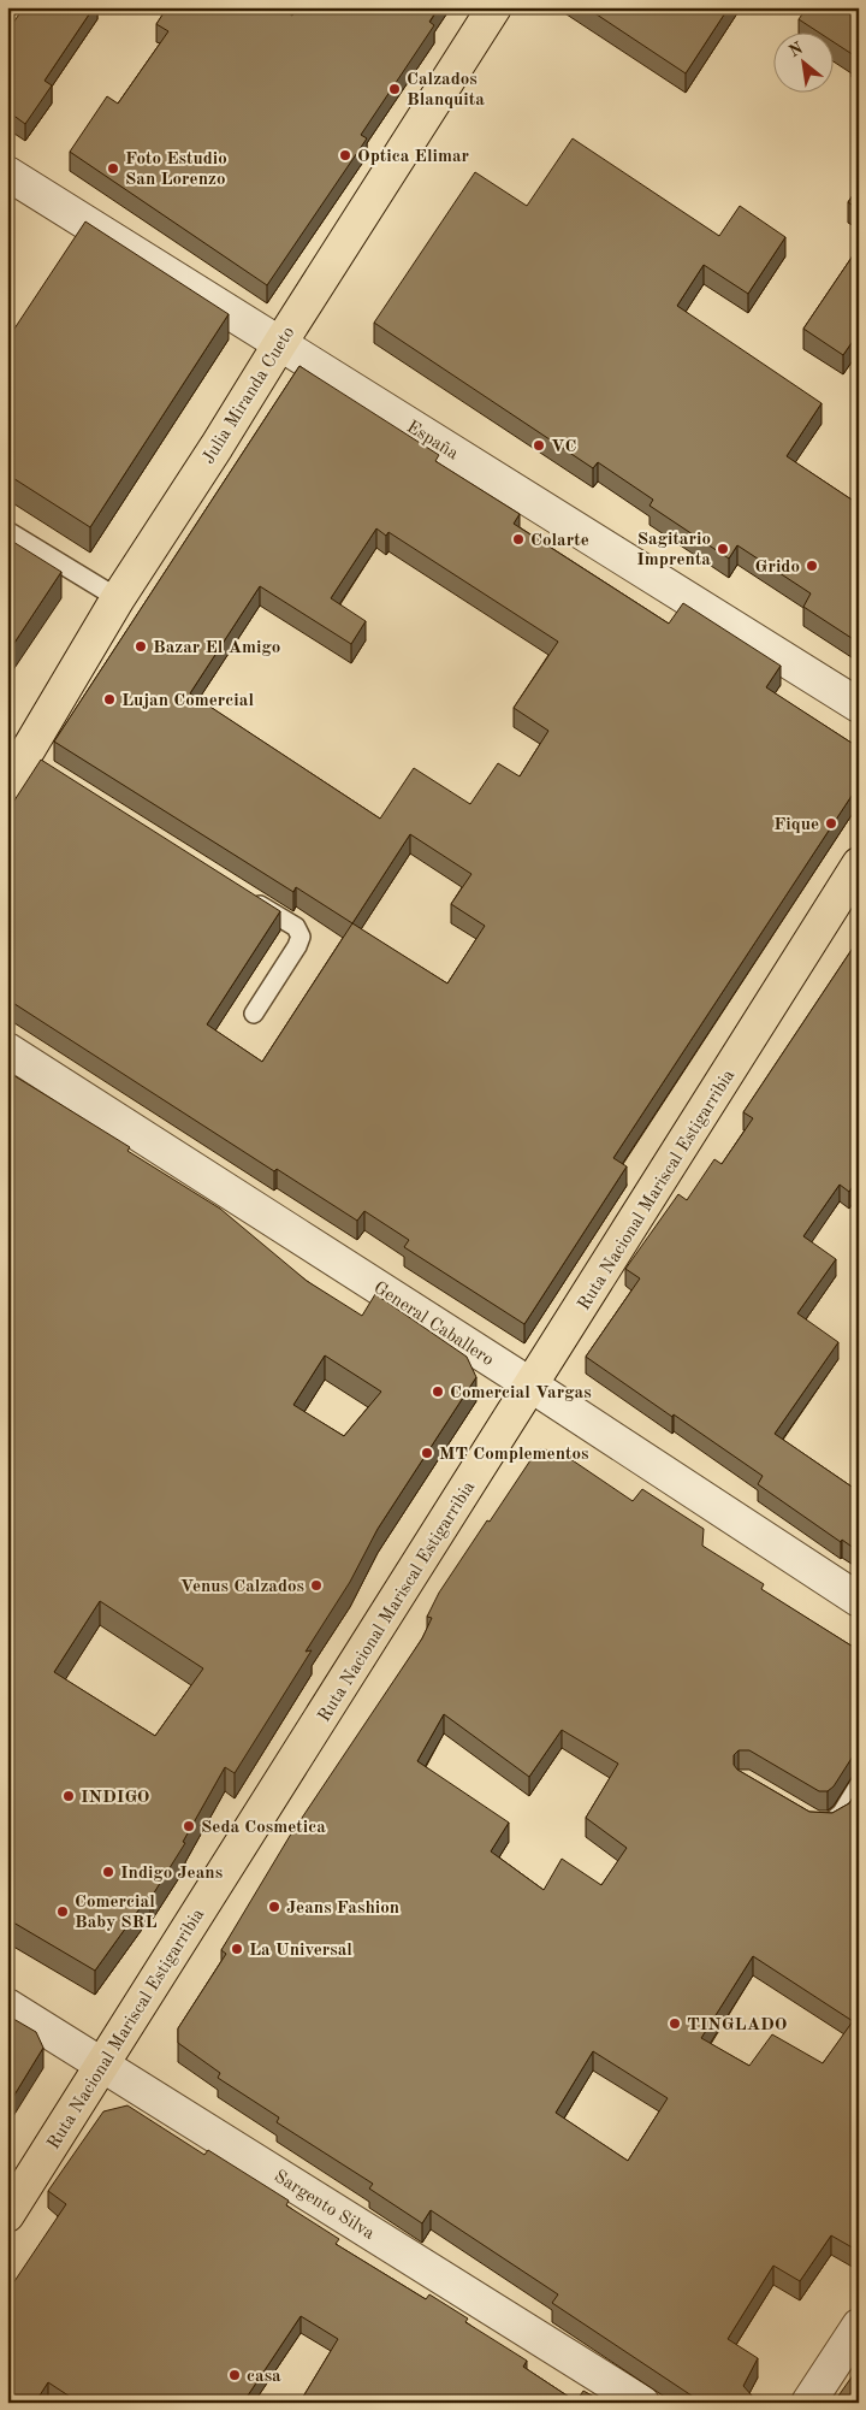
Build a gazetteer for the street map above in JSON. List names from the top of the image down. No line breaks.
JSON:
{"streets":{"highway":["Julia Miranda Cueto","Ruta Nacional Mariscal Estigarribia"],"street":["España","General Caballero","Sargento Silva"]},"crossings":[["Julia Miranda Cueto","España"],["Ruta Nacional Mariscal Estigarribia","General Caballero"],["Ruta Nacional Mariscal Estigarribia","Sargento Silva"]],"places":["Calzados Blanquita","Optica Elimar","Foto Estudio San Lorenzo","VC","Colarte","Sagitario Imprenta","Grido","Bazar El Amigo","Lujan Comercial","Fique","Comercial Vargas","MT Complementos","Venus Calzados","INDIGO","Seda Cosmetica","Indigo Jeans","Jeans Fashion","Comercial Baby SRL","La Universal","TINGLADO","casa"],"north":"top left"}
